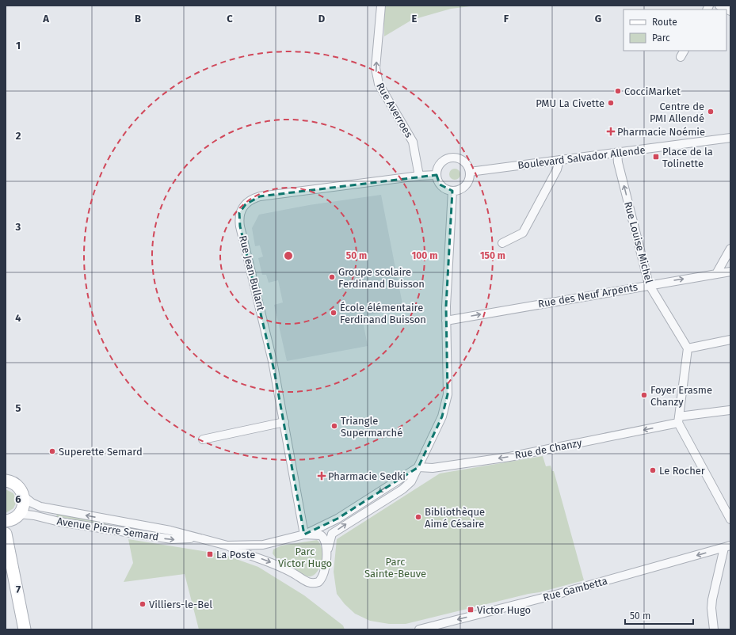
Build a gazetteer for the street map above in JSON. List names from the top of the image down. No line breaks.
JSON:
{"streets":{"street":["Rue Averroes","Boulevard Salvador Allende","Rue Louise Michel","Rue Jean Bullant","Rue des Neuf Arpents","Rue de Chanzy","Avenue Pierre Semard","Rue Gambetta"]},"crossings":[["Rue Averroes","Rue Jean Bullant"],["Boulevard Salvador Allende","Rue Louise Michel"],["Boulevard Salvador Allende","Rue Jean Bullant"],["Rue Louise Michel","Rue des Neuf Arpents"]],"one_way":["Rue Averroes","Rue Louise Michel","Rue des Neuf Arpents","Rue de Chanzy","Rue Gambetta"],"parks":["Parc Victor Hugo","Parc Sainte-Beuve"],"places":{"other":["CocciMarket","PMU La Civette","Centre de PMI Allendé","Groupe scolaire Ferdinand Buisson","École élémentaire Ferdinand Buisson","Foyer Erasme Chanzy","Triangle Supermarché","Superette Semard","Le Rocher","Bibliothèque Aimé Césaire","Villiers-le-Bel"],"health":["Pharmacie Noémie","Pharmacie Sedki"],"transit":["Place de la Tolinette","La Poste","Victor Hugo"]},"legend":["Route","Parc"],"scale_bar":"50 m","grid":{"columns":["A","B","C","D","E","F","G"],"rows":["1","2","3","4","5","6","7"]},"rings":["50 m","100 m","150 m"]}
